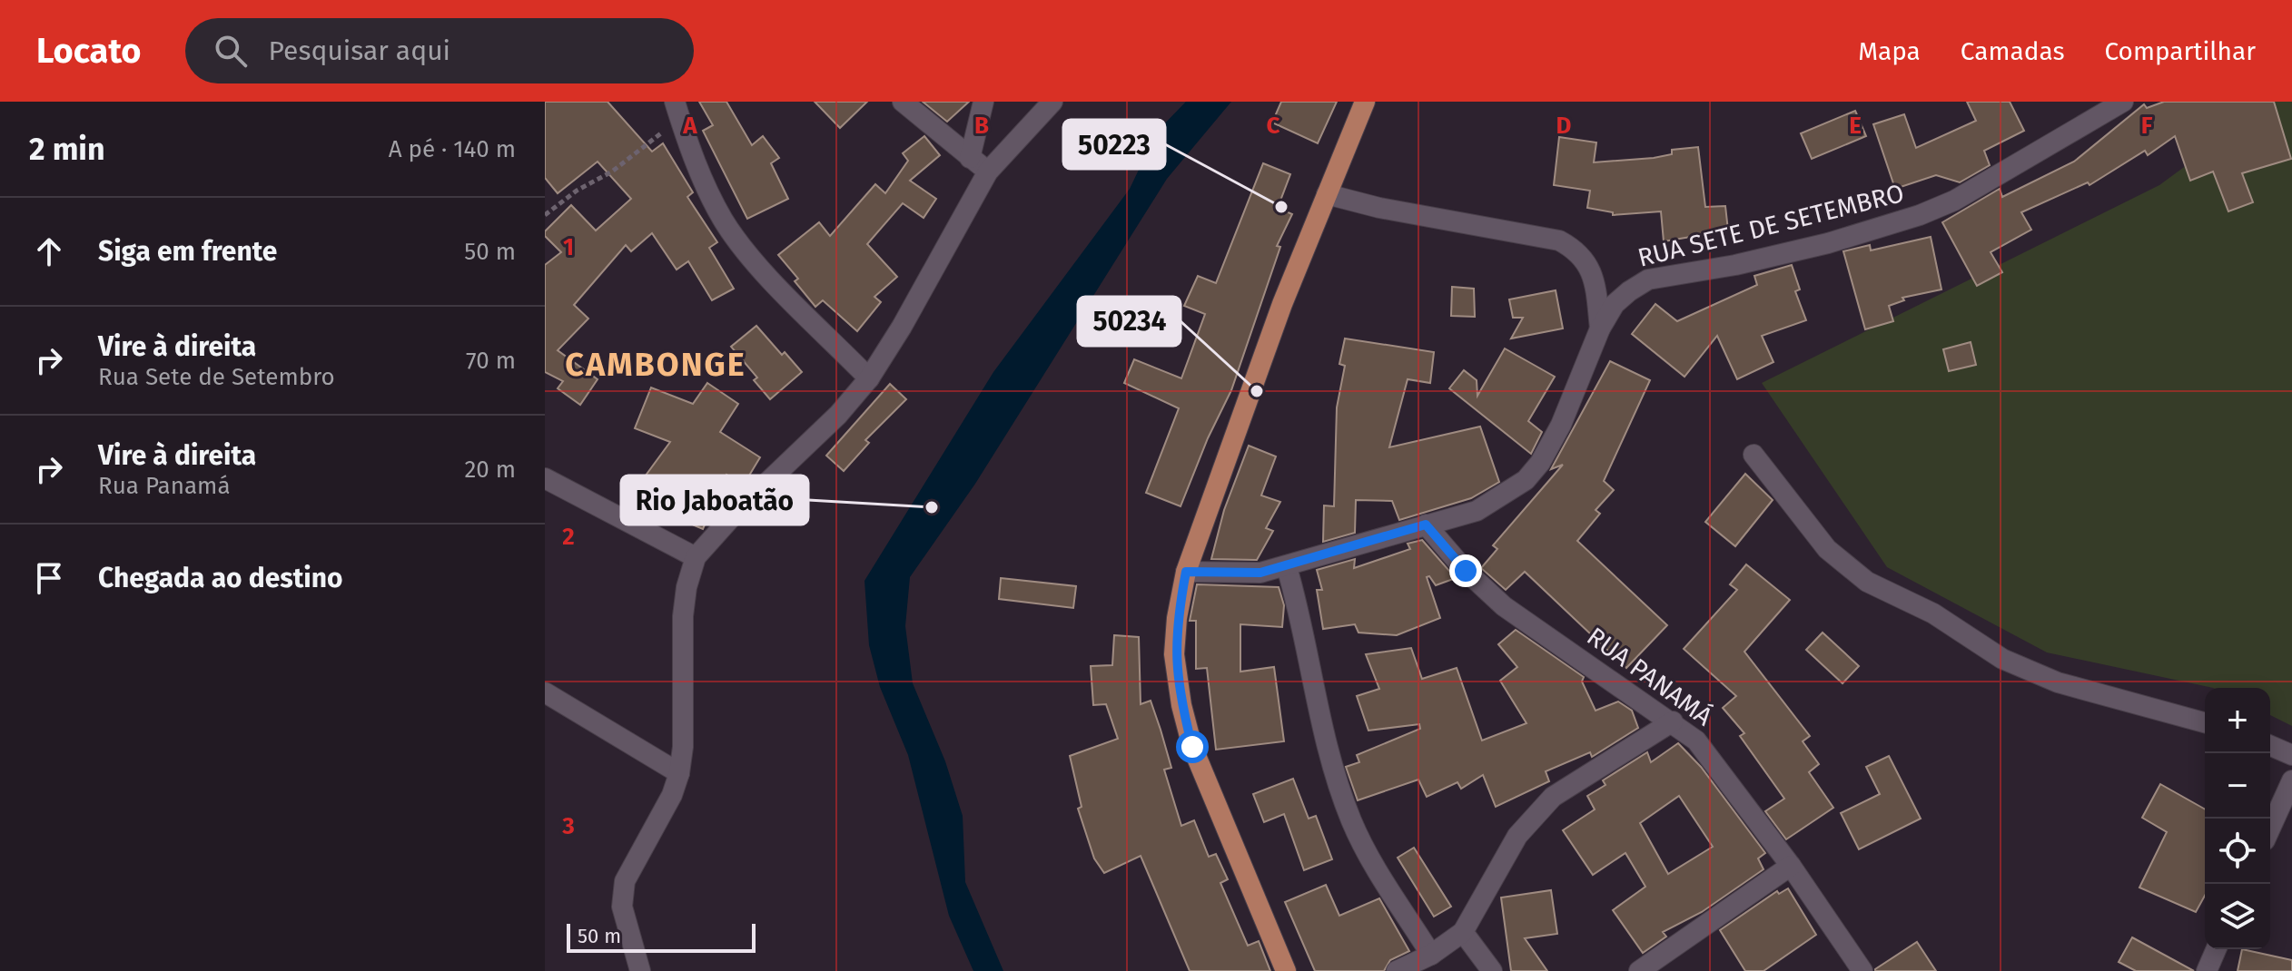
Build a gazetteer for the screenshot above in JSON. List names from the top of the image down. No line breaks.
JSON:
{"streets":{"street":["RUA SETE DE SETEMBRO","RUA PANAMÁ"]},"crossings":[["RUA SETE DE SETEMBRO","RUA PANAMÁ"]],"districts":["CAMBONGE"],"places":["50223","50234","Rio Jaboatão"],"scale_bar":"50 m","page":{"header":"Locato","search":"Pesquisar aqui","nav":["Mapa","Camadas","Compartilhar"],"heading":["2 min","A pé · 140 m"],"list":[["Siga em frente","50 m"],["Vire à direita","Rua Sete de Setembro","70 m"],["Vire à direita","Rua Panamá","20 m"],"Chegada ao destino"],"map_buttons":["+","−"],"scale":"50 m"},"grid":{"columns":["A","B","C","D","E","F"],"rows":["1","2","3"]}}
